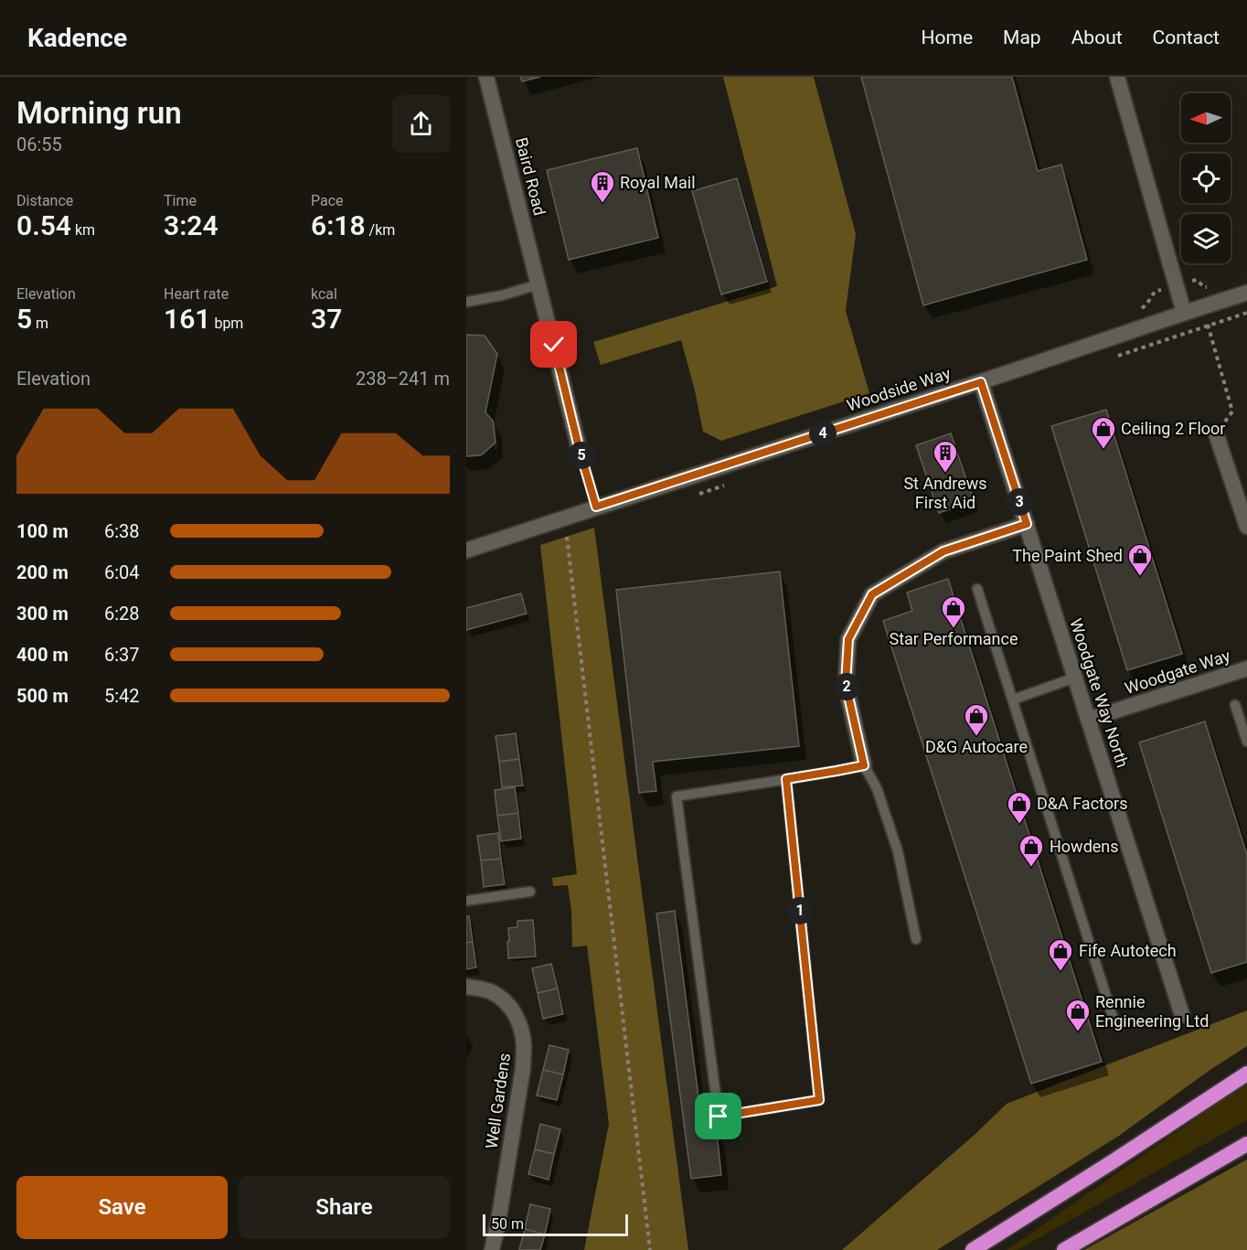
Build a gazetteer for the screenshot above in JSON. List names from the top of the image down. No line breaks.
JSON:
{"streets":{"street":["Baird Road","Woodside Way","Woodgate Way","Woodgate Way North","Well Gardens"]},"crossings":[["Woodside Way","Woodgate Way North"],["Woodgate Way","Woodgate Way North"]],"places":{"building":["Royal Mail","St Andrews First Aid"],"shop":["Ceiling 2 Floor","The Paint Shed","Star Performance","D&G Autocare","D&A Factors","Howdens","Fife Autotech","Rennie Engineering Ltd"]},"scale_bar":"50 m","north":"left","page":{"header":"Kadence","nav":["Home","Map","About","Contact"],"heading":["Morning run","06:55"],"stats":[["Distance","0.54 km"],["Time","3:24"],["Pace","6:18 /km"],["Elevation","5 m"],["Heart rate","161 bpm"],["kcal","37"]],"chart":["Elevation","238–241 m"],"pins":["4","5","3","2","1"],"list":[{"name":"100 m","note":"6:38"},{"name":"200 m","note":"6:04"},{"name":"300 m","note":"6:28"},{"name":"400 m","note":"6:37"},{"name":"500 m","note":"5:42"}],"buttons":["Save","Share"],"scale":"50 m"}}
